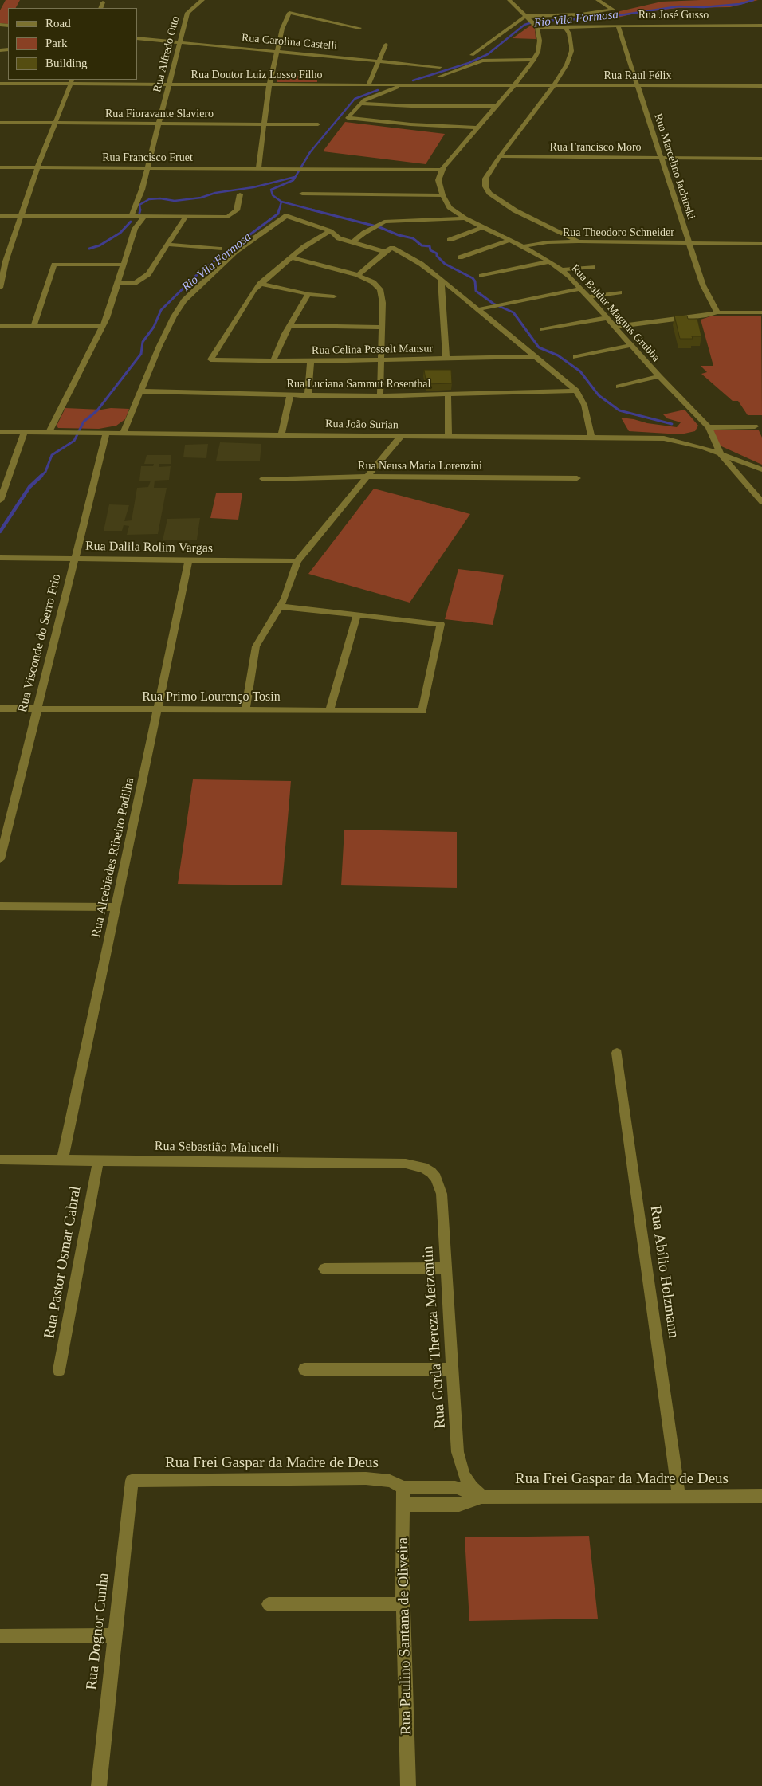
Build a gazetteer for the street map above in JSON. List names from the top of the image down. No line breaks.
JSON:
{"streets":{"street":["Rua José Gusso","Rua Carolina Castelli","Rua Alfredo Otto","Rua Doutor Luiz Losso Filho","Rua Raul Félix","Rua Fioravante Slaviero","Rua Francisco Moro","Rua Francisco Fruet","Rua Marcelino Iachinski","Rua Theodoro Schneider","Rua Baldur Magnus Grubba","Rua Celina Posselt Mansur","Rua Luciana Sammut Rosenthal","Rua João Surian","Rua Neusa Maria Lorenzini","Rua Dalila Rolim Vargas","Rua Visconde do Serro Frio","Rua Primo Lourenço Tosin","Rua Alcebíades Ribeiro Padilha","Rua Sebastião Malucelli","Rua Pastor Osmar Cabral","Rua Abílio Holzmann","Rua Gerda Thereza Metzentin","Rua Frei Gaspar da Madre de Deus","Rua Dognor Cunha","Rua Paulino Santana de Oliveira"]},"crossings":[["Rua José Gusso","Rua Marcelino Iachinski"],["Rua Carolina Castelli","Rua Alfredo Otto"],["Rua Alfredo Otto","Rua Doutor Luiz Losso Filho"],["Rua Alfredo Otto","Rua Fioravante Slaviero"],["Rua Alfredo Otto","Rua Francisco Fruet"],["Rua Doutor Luiz Losso Filho","Rua Raul Félix"],["Rua Raul Félix","Rua Marcelino Iachinski"],["Rua Francisco Moro","Rua Marcelino Iachinski"],["Rua Francisco Fruet","Rua Baldur Magnus Grubba"],["Rua Marcelino Iachinski","Rua Theodoro Schneider"],["Rua Theodoro Schneider","Rua Baldur Magnus Grubba"],["Rua Baldur Magnus Grubba","Rua João Surian"],["Rua João Surian","Rua Visconde do Serro Frio"],["Rua Dalila Rolim Vargas","Rua Visconde do Serro Frio"],["Rua Dalila Rolim Vargas","Rua Alcebíades Ribeiro Padilha"],["Rua Visconde do Serro Frio","Rua Primo Lourenço Tosin"],["Rua Primo Lourenço Tosin","Rua Alcebíades Ribeiro Padilha"],["Rua Alcebíades Ribeiro Padilha","Rua Sebastião Malucelli"],["Rua Sebastião Malucelli","Rua Pastor Osmar Cabral"],["Rua Sebastião Malucelli","Rua Gerda Thereza Metzentin"],["Rua Abílio Holzmann","Rua Frei Gaspar da Madre de Deus"],["Rua Gerda Thereza Metzentin","Rua Frei Gaspar da Madre de Deus"],["Rua Frei Gaspar da Madre de Deus","Rua Dognor Cunha"],["Rua Frei Gaspar da Madre de Deus","Rua Paulino Santana de Oliveira"]],"water":["Rio Vila Formosa"],"legend":["Road","Park","Building"]}
